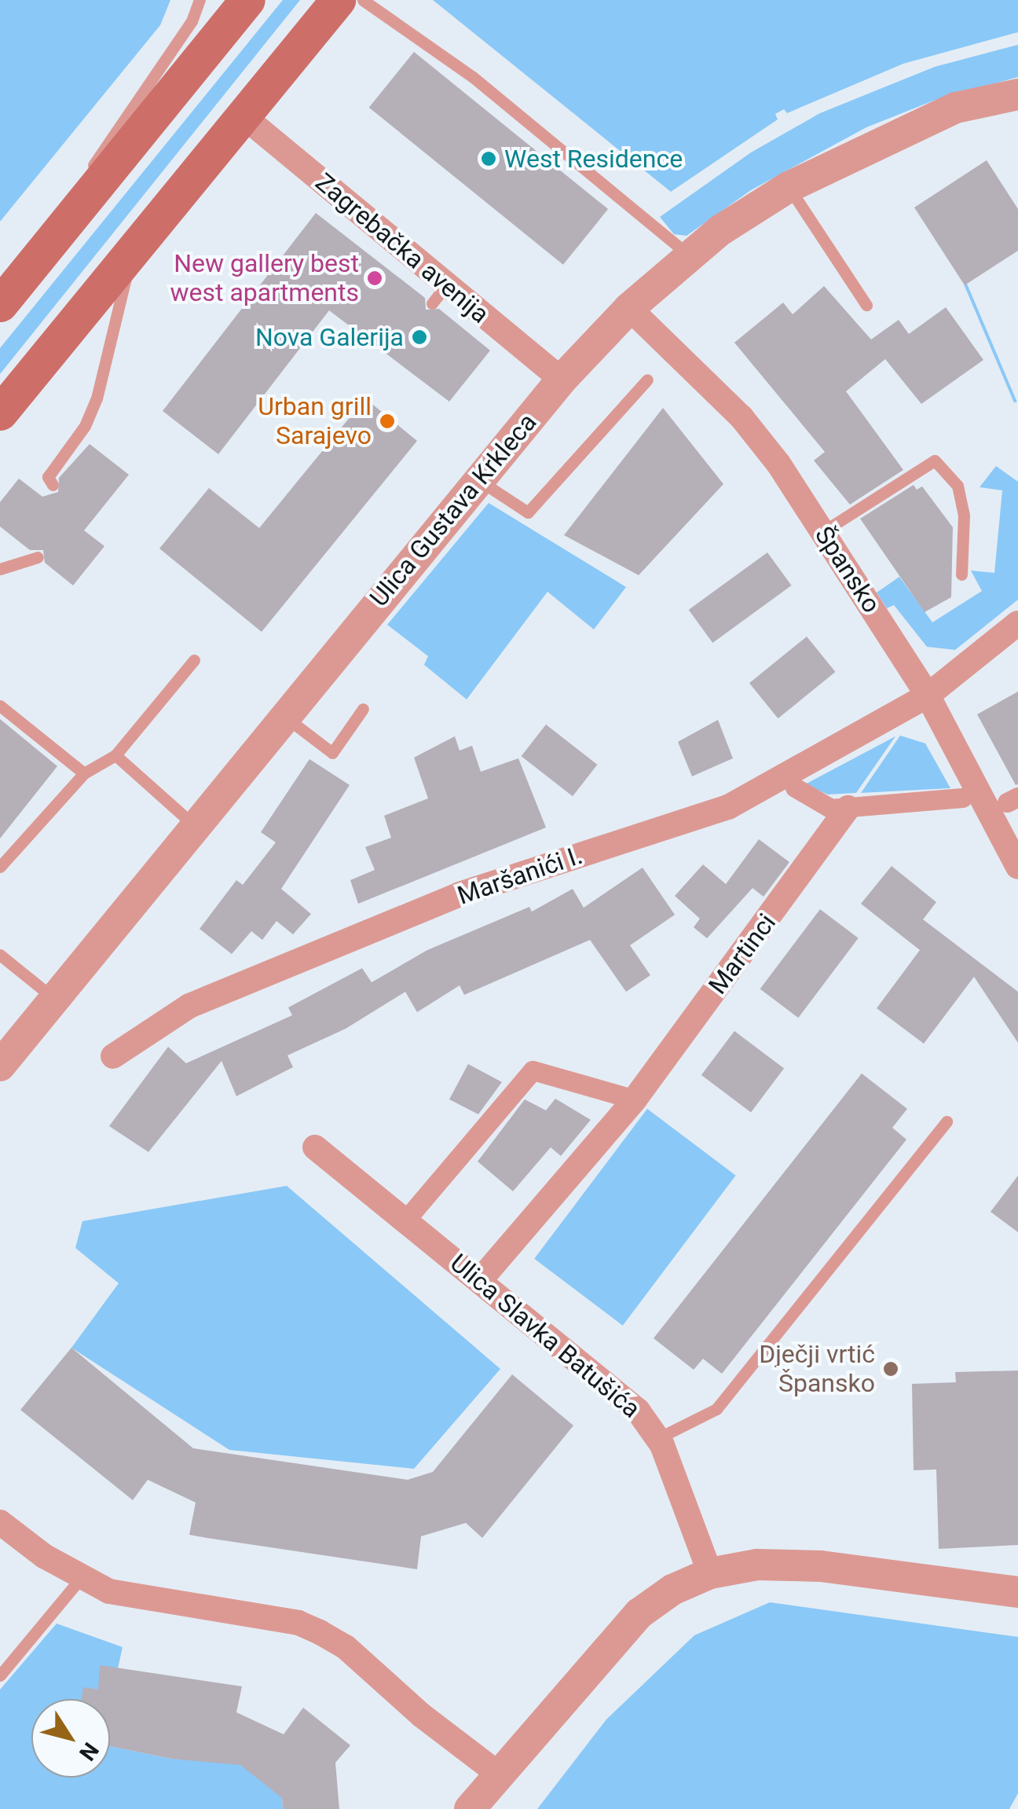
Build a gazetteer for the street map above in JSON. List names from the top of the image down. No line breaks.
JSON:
{"streets":{"street":["Zagrebačka avenija","Ulica Gustava Krkleca","Špansko","Maršanići I.","Martinci","Ulica Slavka Batušića"]},"crossings":[["Zagrebačka avenija","Ulica Gustava Krkleca"],["Ulica Gustava Krkleca","Špansko"],["Špansko","Maršanići I."],["Martinci","Ulica Slavka Batušića"]],"places":["West Residence","New gallery best west apartments","Nova Galerija","Urban grill Sarajevo","Dječji vrtić Špansko"],"north":"bottom right"}
